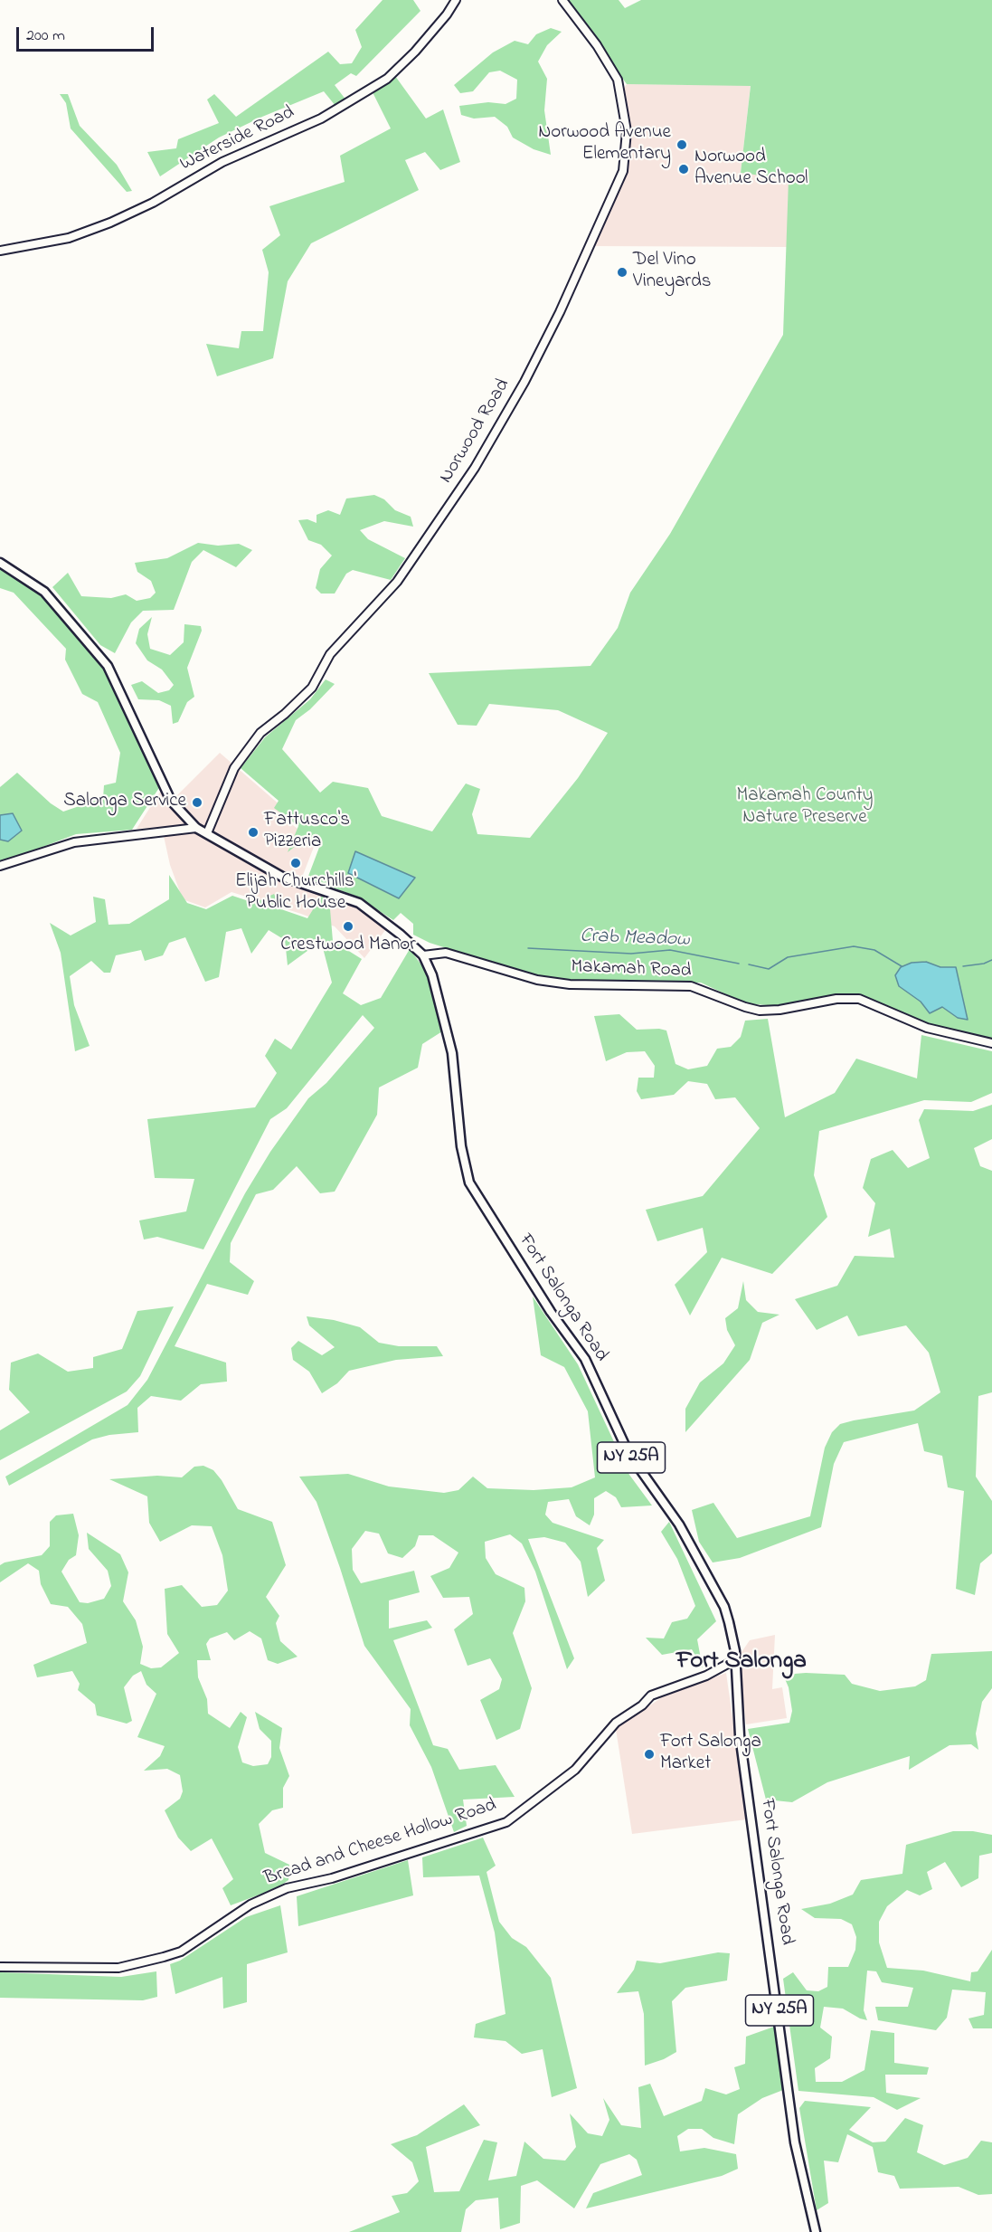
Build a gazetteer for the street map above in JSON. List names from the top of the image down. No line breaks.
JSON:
{"streets":{"main road":["Fort Salonga Road","NY 25A"],"street":["Waterside Road","Norwood Road","Makamah Road","Bread and Cheese Hollow Road"]},"crossings":[["Norwood Road","Fort Salonga Road"],["Makamah Road","Fort Salonga Road"],["Fort Salonga Road","Bread and Cheese Hollow Road"]],"districts":["Fort Salonga"],"water":["Crab Meadow"],"parks":["Makamah County Nature Preserve"],"places":["Norwood Avenue Elementary","Norwood Avenue School","Del Vino Vineyards","Salonga Service","Fattusco's Pizzeria","Elijah Churchills' Public House","Crestwood Manor","Fort Salonga Market"],"scale_bar":"200 m"}
